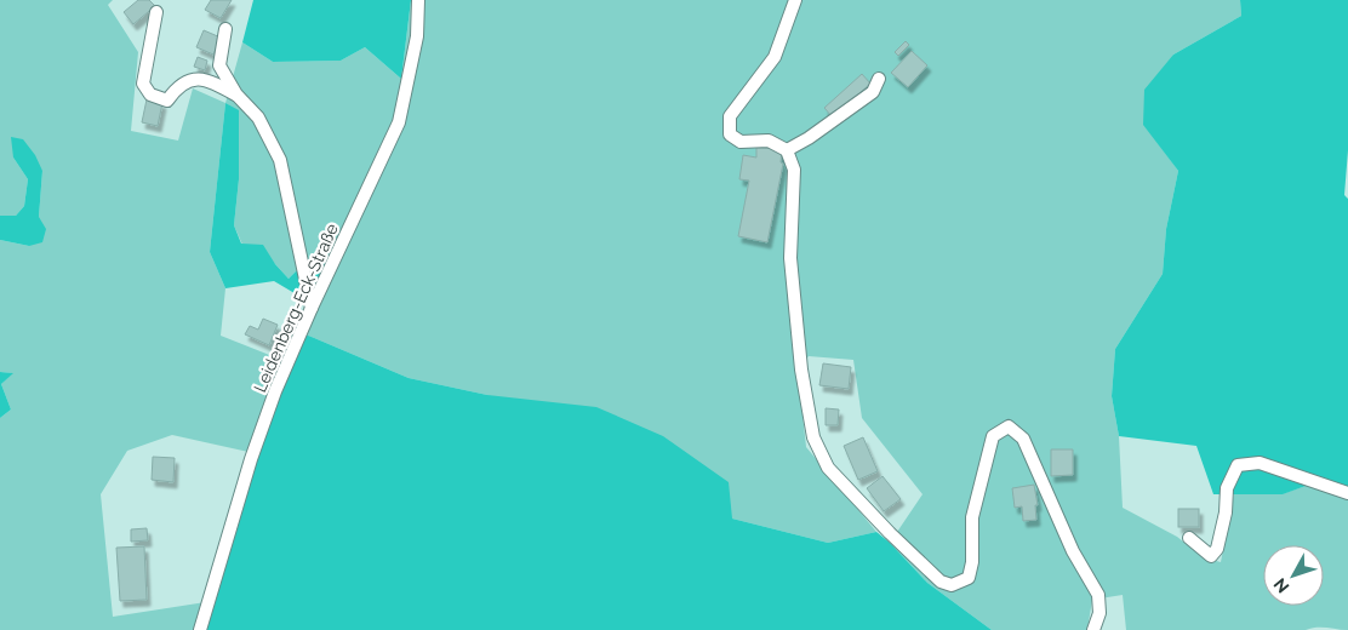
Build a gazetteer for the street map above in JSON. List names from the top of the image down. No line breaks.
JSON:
{"streets":{"street":["Leidenberg-Eck-Straße"]},"north":"bottom left"}
